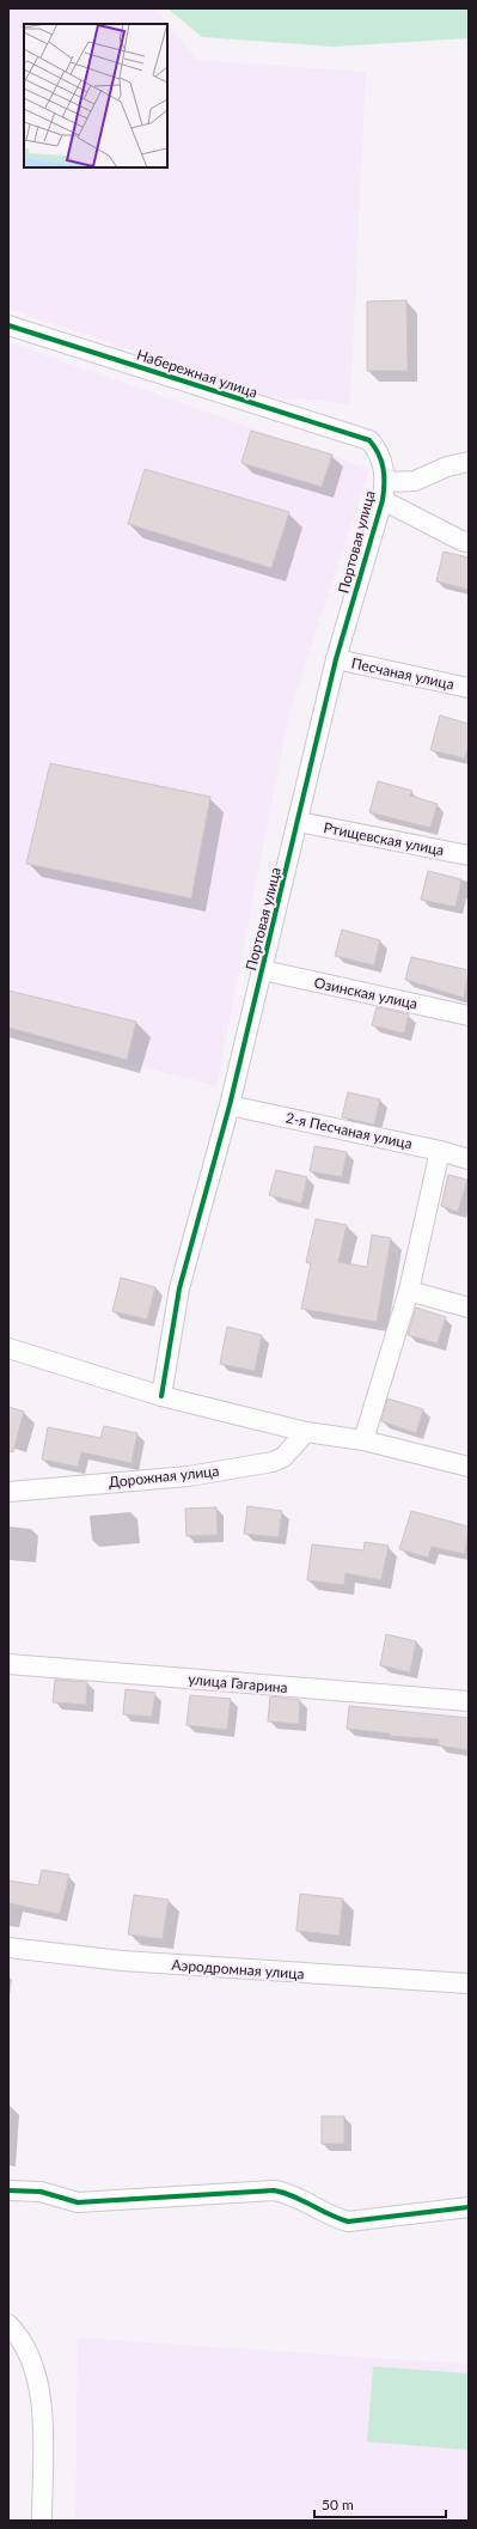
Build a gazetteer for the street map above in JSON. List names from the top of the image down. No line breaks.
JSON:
{"streets":{"street":["Набережная улица","Портовая улица","Песчаная улица","Ртищевская улица","Озинская улица","2-я Песчаная улица","Дорожная улица","улица Гагарина","Аэродромная улица"]},"crossings":[["Набережная улица","Портовая улица"],["Портовая улица","Песчаная улица"],["Портовая улица","Ртищевская улица"],["Портовая улица","Озинская улица"],["Портовая улица","2-я Песчаная улица"]],"scale_bar":"50 m"}
